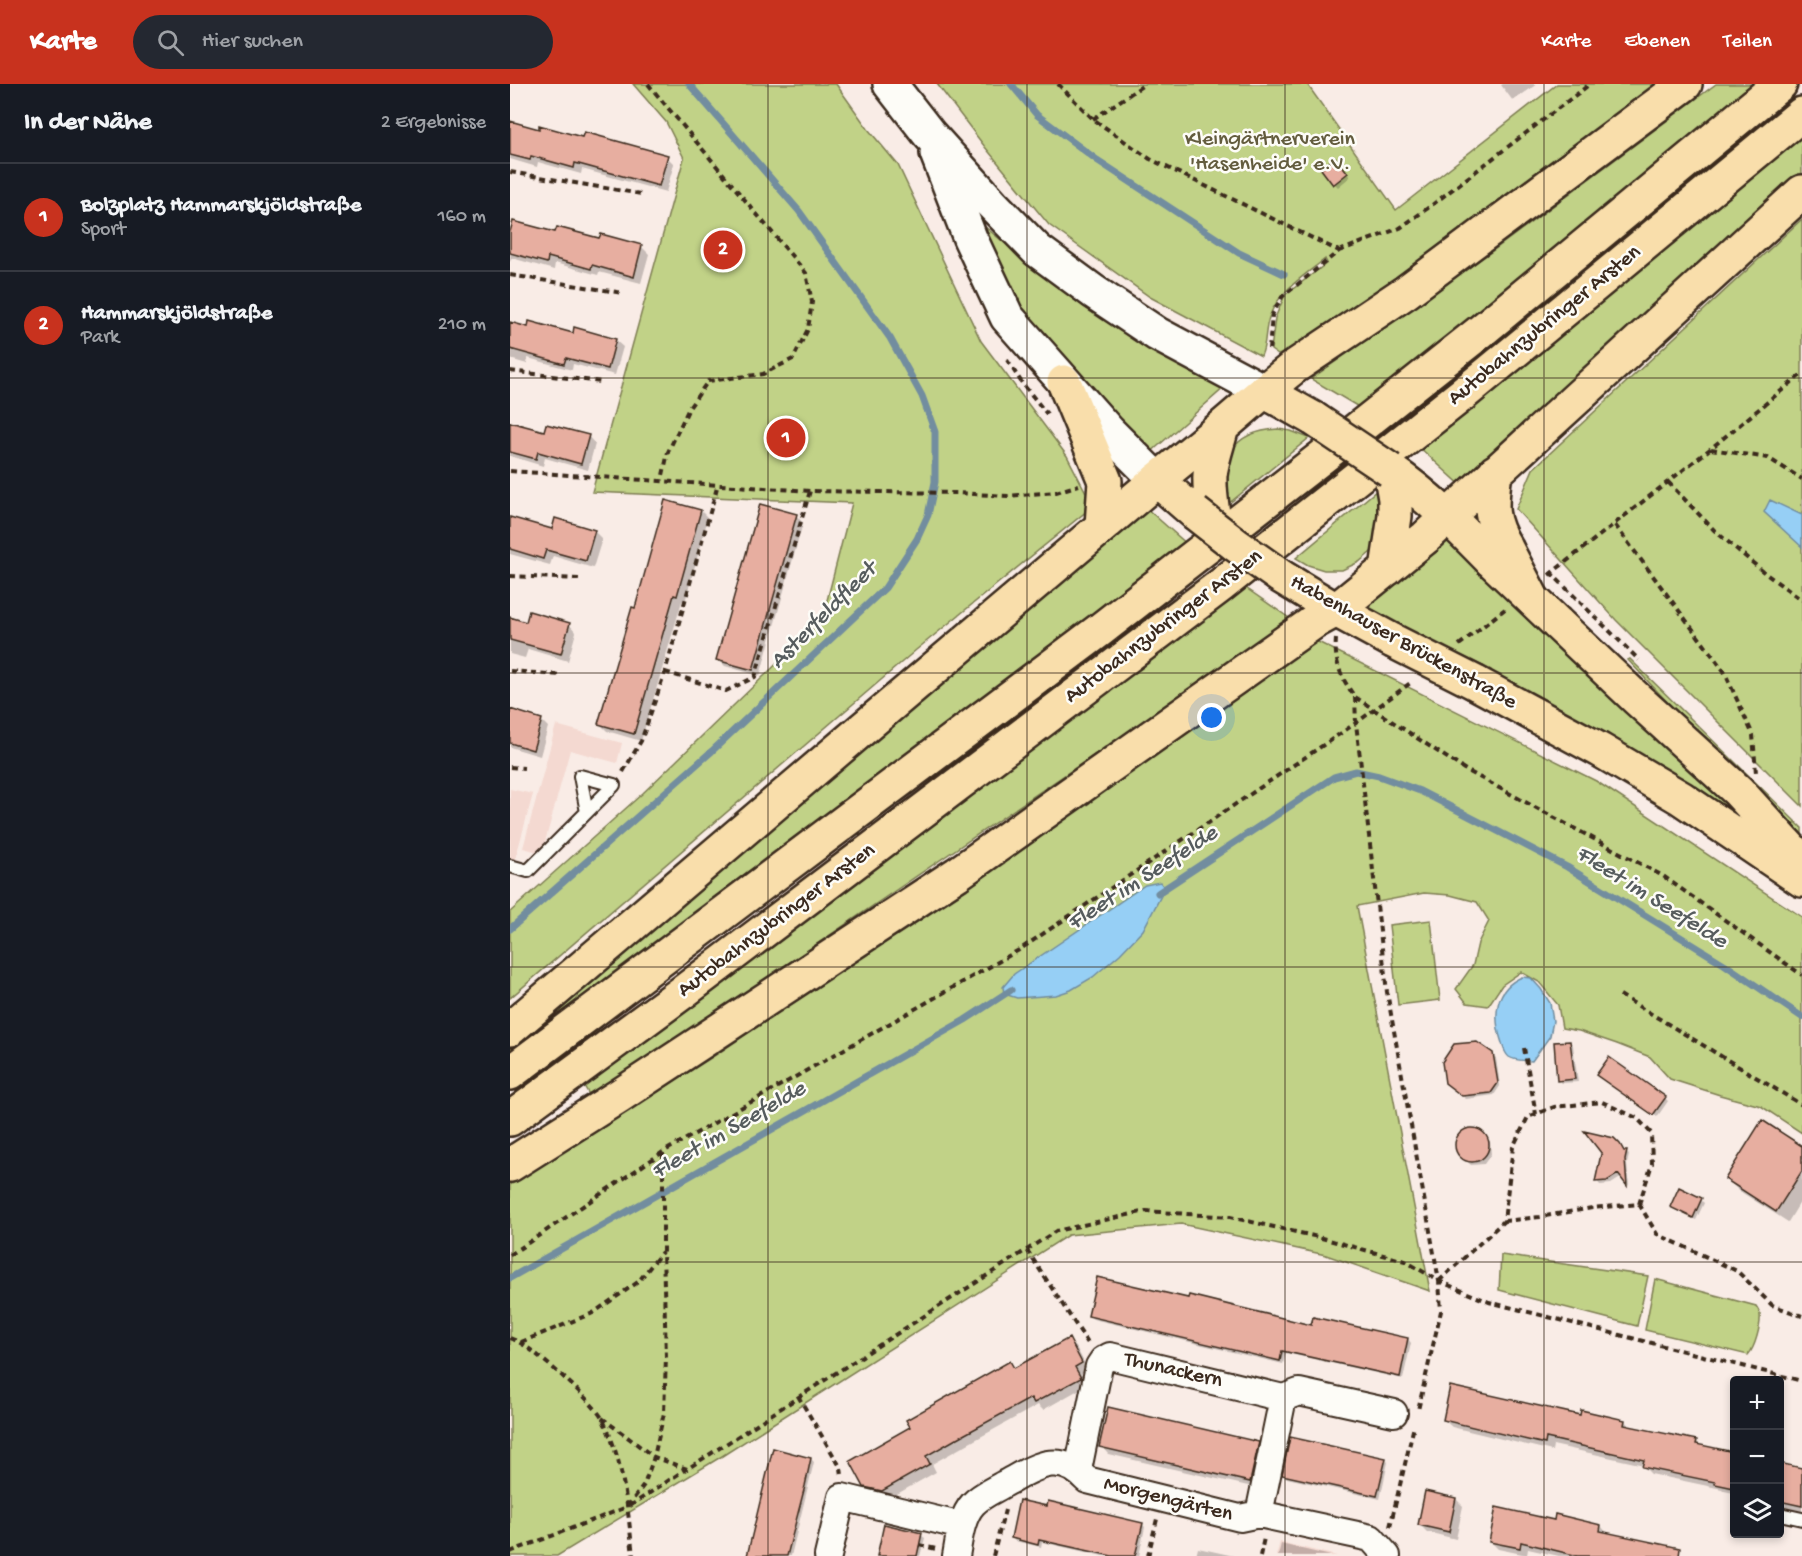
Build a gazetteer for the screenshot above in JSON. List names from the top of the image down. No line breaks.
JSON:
{"streets":{"main road":["Autobahnzubringer Arsten","Habenhauser Brückenstraße"],"street":["Thunackern","Morgengärten"]},"crossings":[["Thunackern","Morgengärten"]],"water":["Asterfeldfleet","Fleet im Seefelde"],"parks":["Kleingärtnerverein 'Hasenheide' e.V."],"page":{"header":"Karte","search":"Hier suchen","nav":["Karte","Ebenen","Teilen"],"heading":["In der Nähe","2 Ergebnisse"],"list":[{"mark":"1","name":"Bolzplatz Hammarskjöldstraße","note":"Sport","value":"160 m"},{"mark":"2","name":"Hammarskjöldstraße","note":"Park","value":"210 m"}],"pins":["2","1"],"map_buttons":["+","−"]}}
